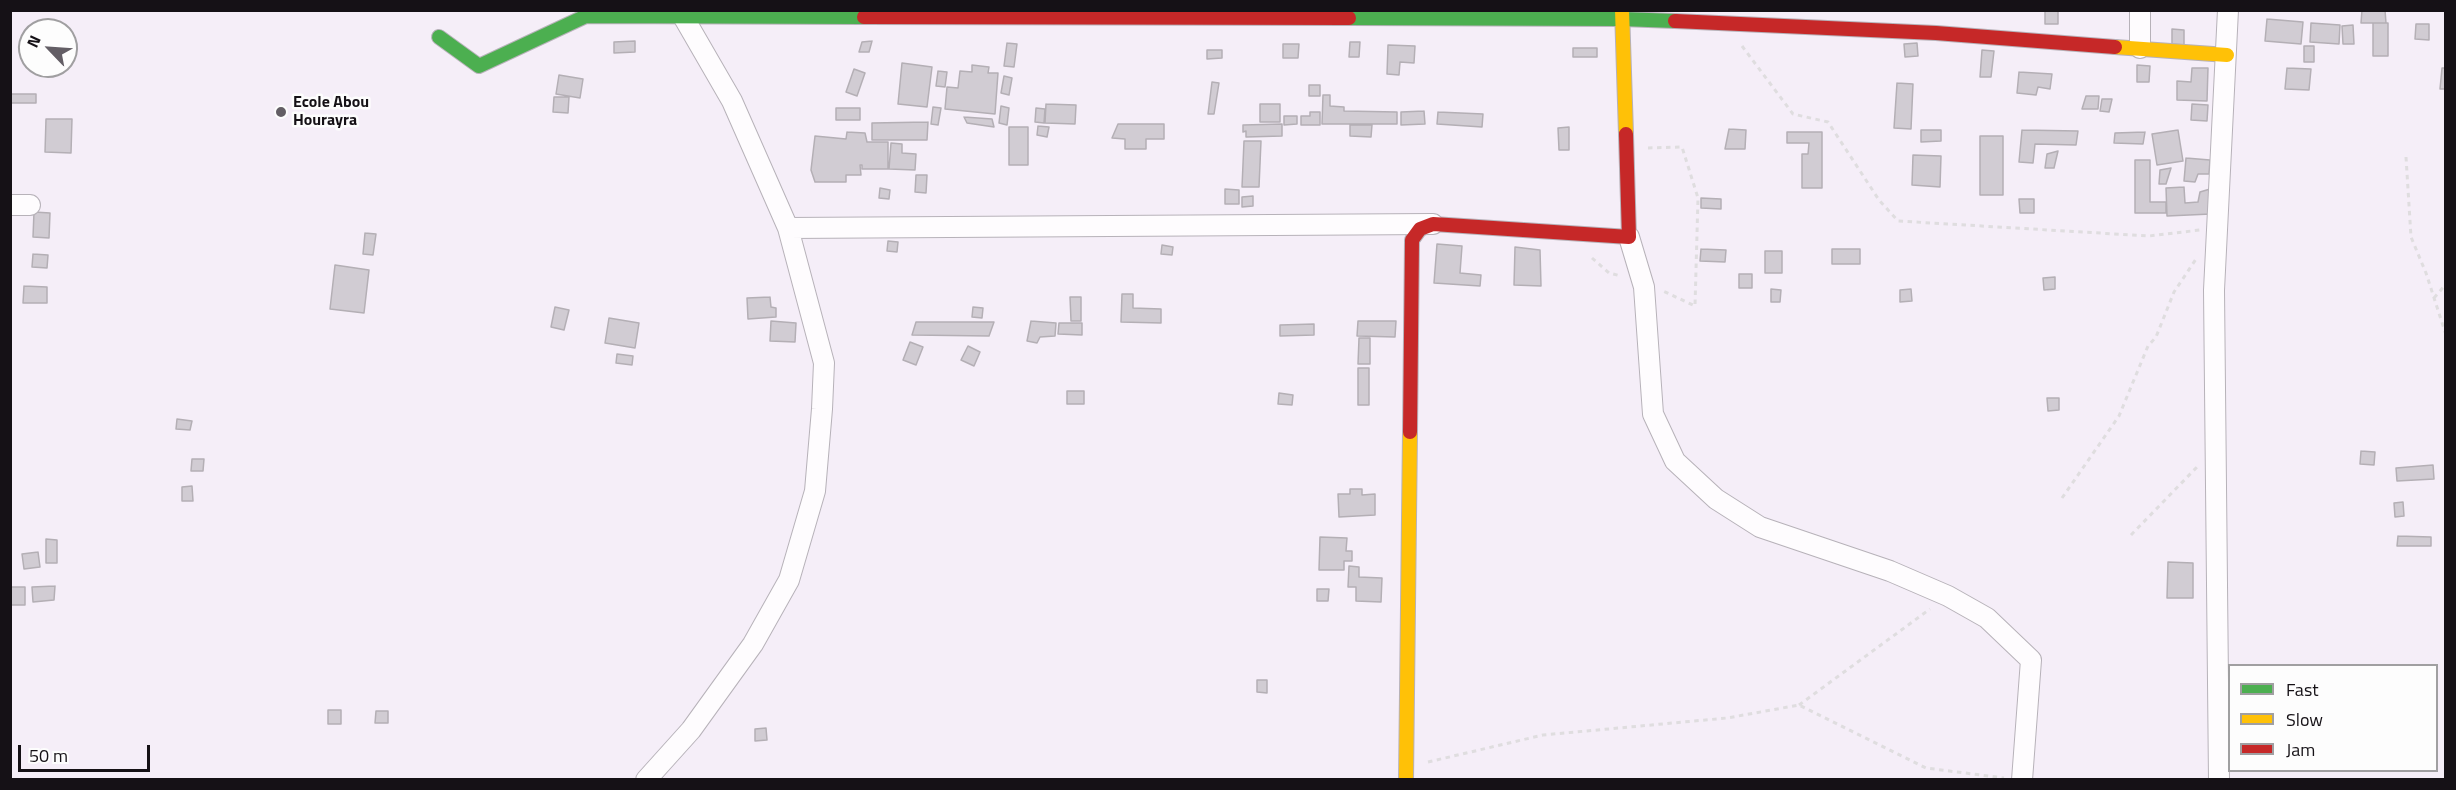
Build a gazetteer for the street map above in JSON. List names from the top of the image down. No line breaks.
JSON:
{"places":["Ecole Abou Hourayra"],"legend":["Fast","Slow","Jam"],"scale_bar":"50 m","north":"top left"}
